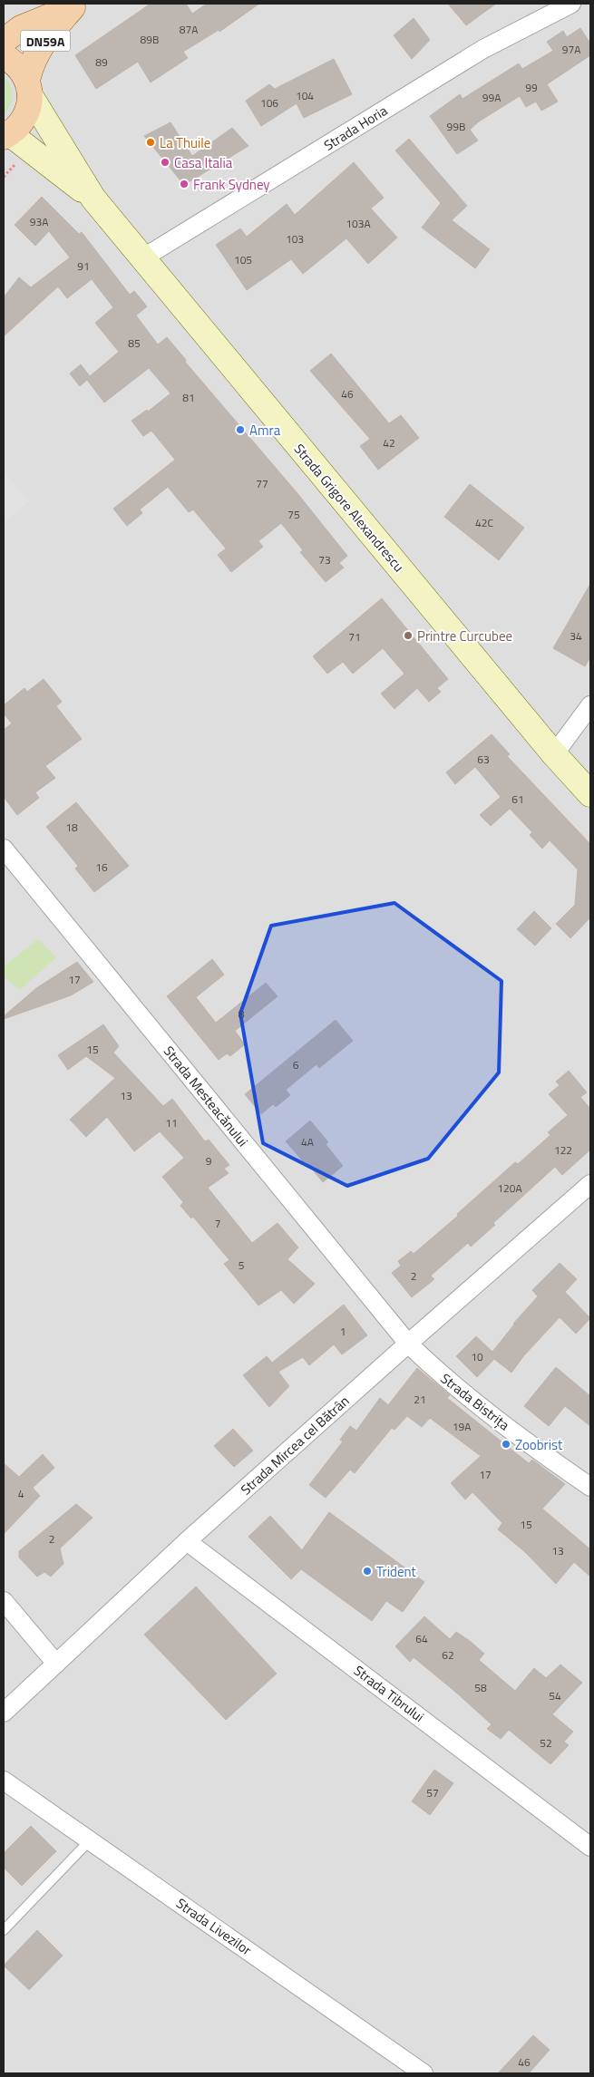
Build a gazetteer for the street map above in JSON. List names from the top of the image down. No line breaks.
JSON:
{"streets":{"main road":["DN59A"],"street":["Strada Horia","Strada Grigore Alexandrescu","Strada Mesteacănului","Strada Bistrița","Strada Mircea cel Bătrân","Strada Tibrului","Strada Livezilor"]},"crossings":[["DN59A","Strada Grigore Alexandrescu"],["Strada Horia","Strada Grigore Alexandrescu"],["Strada Mesteacănului","Strada Bistrița"],["Strada Mesteacănului","Strada Mircea cel Bătrân"],["Strada Bistrița","Strada Mircea cel Bătrân"],["Strada Mircea cel Bătrân","Strada Tibrului"]],"places":["La Thuile","Casa Italia","Frank Sydney","Amra","Printre Curcubee","Zoobrist","Trident"],"house_numbers":["87A","89B","97A","89","99","104","99A","106","99B","93A","103A","103","105","91","85","46","81","42","77","75","42C","73","34","71","63","61","18","16","17","8","15","6","13","11","4A","122","9","120A","7","5","2","1","10","21","19A","17","4","15","2","13","64","62","58","54","52","57","46"]}
